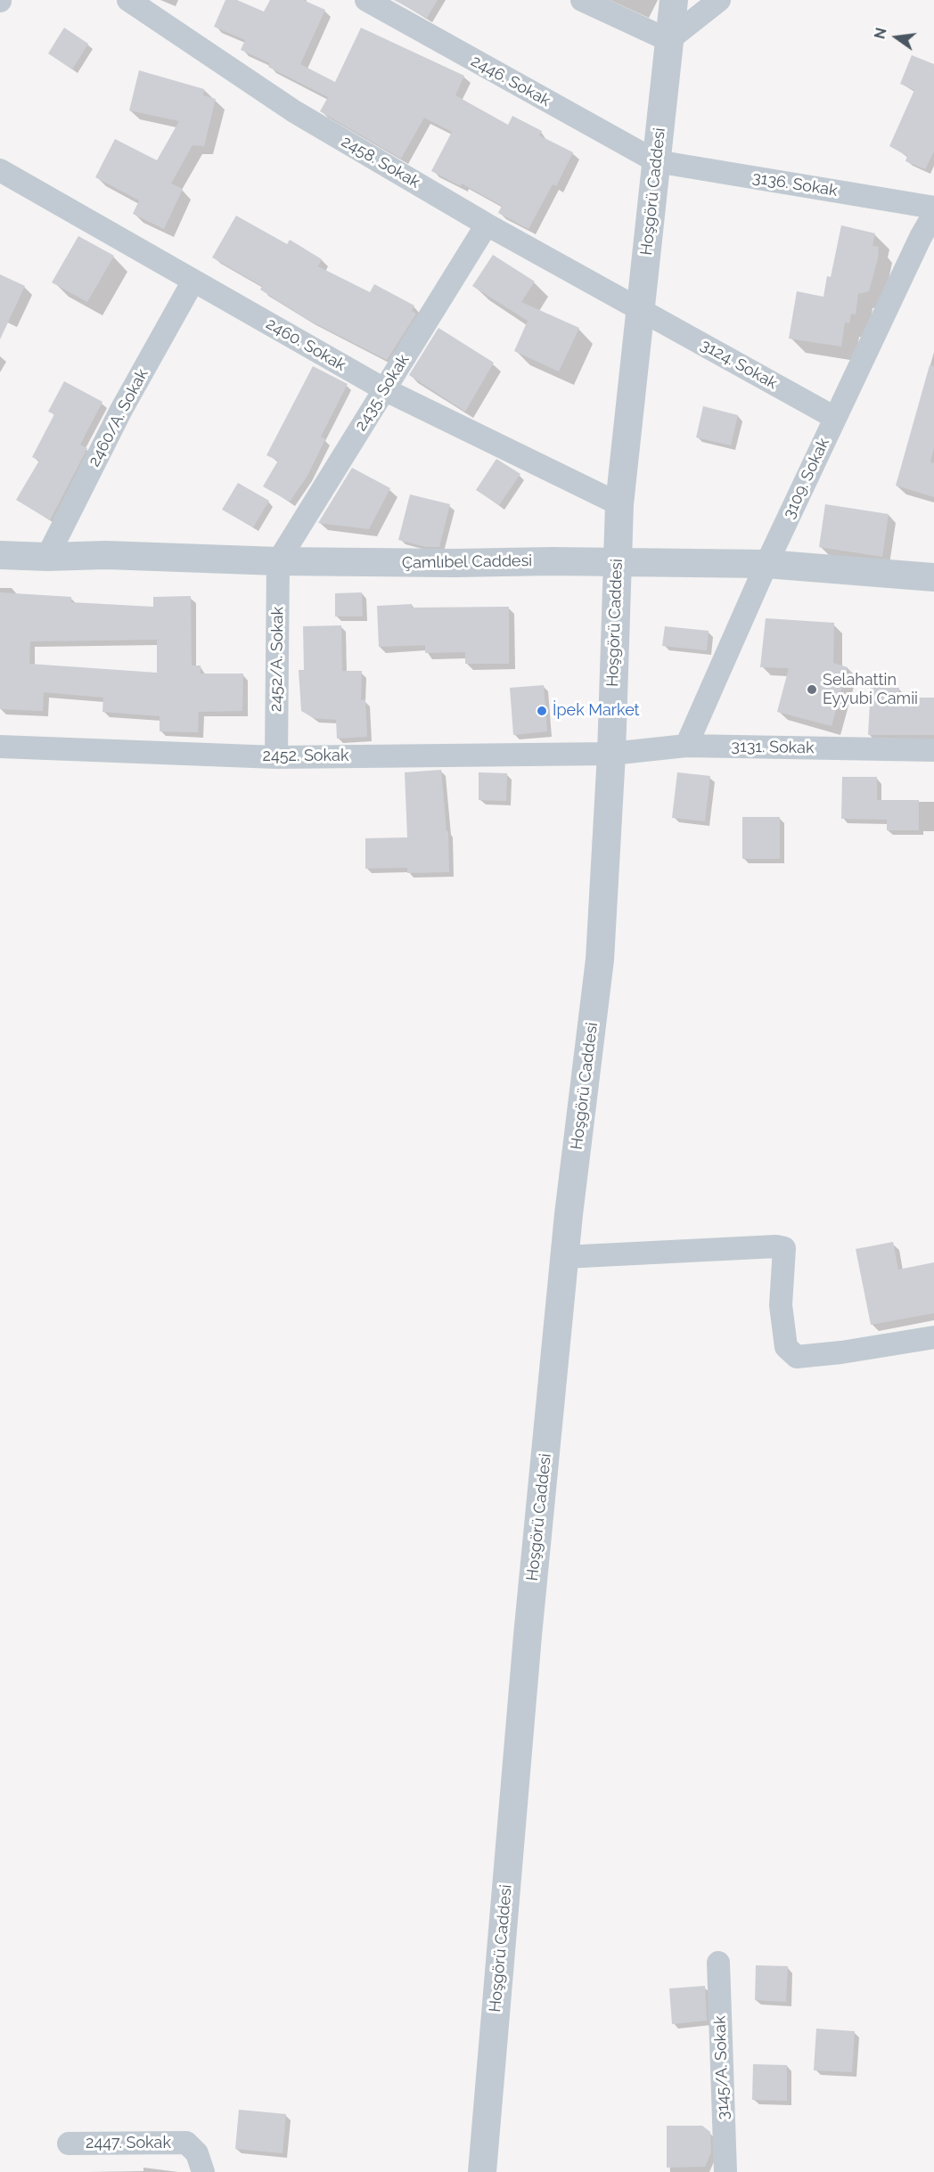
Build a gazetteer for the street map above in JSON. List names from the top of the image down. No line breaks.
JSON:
{"streets":{"street":["2446. Sokak","2458. Sokak","3136. Sokak","Hoşgörü Caddesi","2460. Sokak","3124. Sokak","2435. Sokak","2460/A. Sokak","3109. Sokak","Çamlıbel Caddesi","2452/A. Sokak","3131. Sokak","2452. Sokak","3145/A. Sokak","2447. Sokak"]},"crossings":[["2446. Sokak","3136. Sokak"],["2446. Sokak","Hoşgörü Caddesi"],["2458. Sokak","Hoşgörü Caddesi"],["2458. Sokak","3124. Sokak"],["2458. Sokak","2435. Sokak"],["3136. Sokak","Hoşgörü Caddesi"],["Hoşgörü Caddesi","2460. Sokak"],["Hoşgörü Caddesi","3124. Sokak"],["Hoşgörü Caddesi","Çamlıbel Caddesi"],["Hoşgörü Caddesi","3131. Sokak"],["Hoşgörü Caddesi","2452. Sokak"],["2460. Sokak","2435. Sokak"],["2460. Sokak","2460/A. Sokak"],["3124. Sokak","3109. Sokak"],["2435. Sokak","Çamlıbel Caddesi"],["2435. Sokak","2452/A. Sokak"],["2460/A. Sokak","Çamlıbel Caddesi"],["3109. Sokak","Çamlıbel Caddesi"],["3109. Sokak","3131. Sokak"],["Çamlıbel Caddesi","2452/A. Sokak"],["2452/A. Sokak","2452. Sokak"],["3131. Sokak","2452. Sokak"]],"places":["Selahattin Eyyubi Camii","İpek Market"],"north":"left"}
